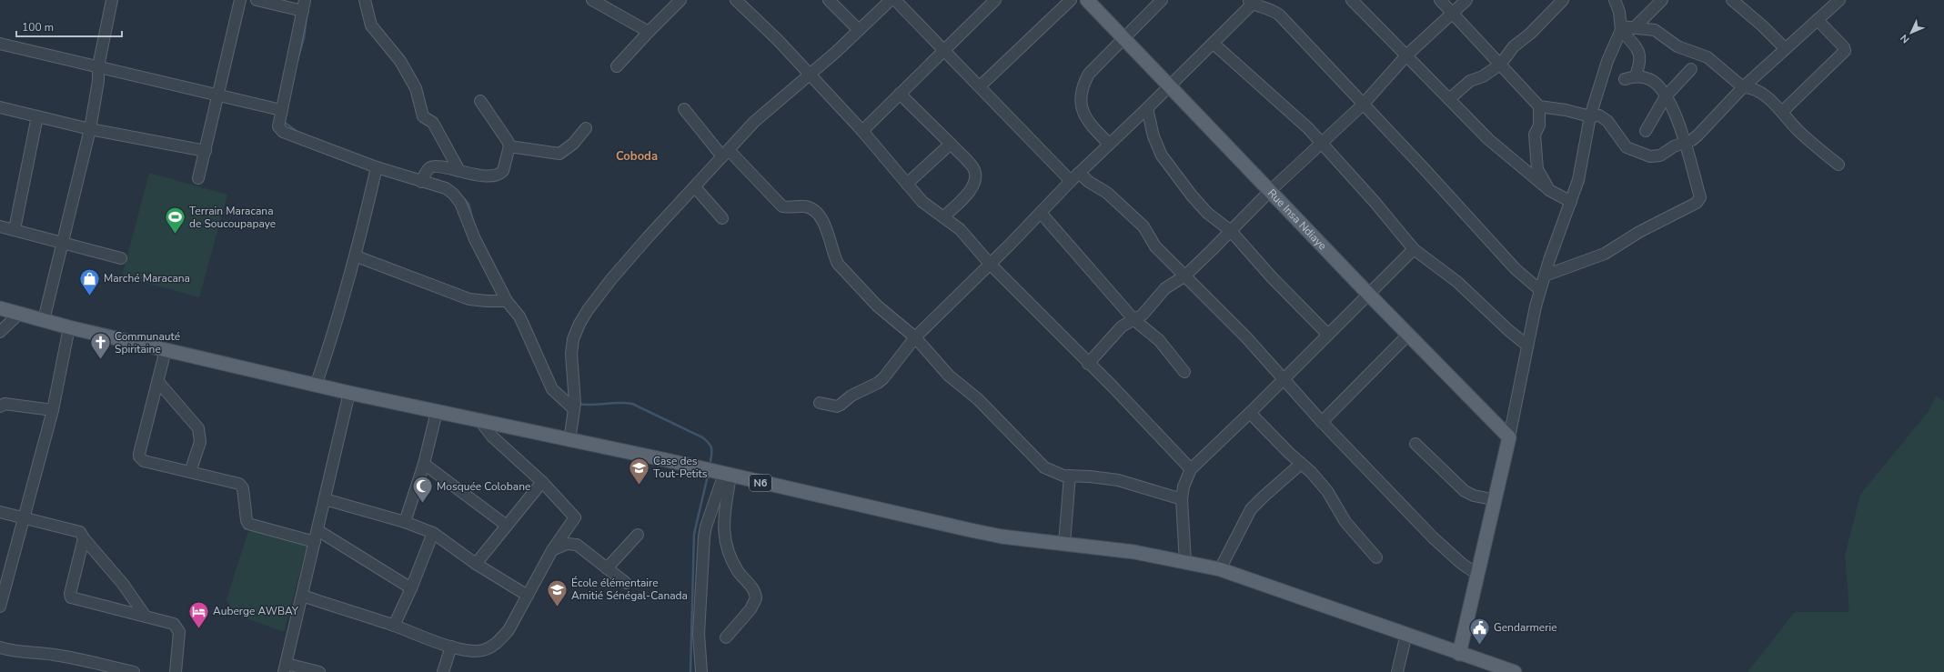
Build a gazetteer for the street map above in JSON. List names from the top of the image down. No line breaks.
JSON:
{"streets":{"main road":["Rue Insa Ndiaye","N6"]},"districts":["Coboda"],"places":{"sports":["Terrain Maracana de Soucoupapaye"],"shop":["Marché Maracana"],"church":["Communauté Spiritaine"],"school or university":["Case des Tout-Petits","École élémentaire Amitié Sénégal-Canada"],"mosque":["Mosquée Colobane"],"hotel":["Auberge AWBAY"],"public building":["Gendarmerie"]},"scale_bar":"100 m","north":"bottom left"}
